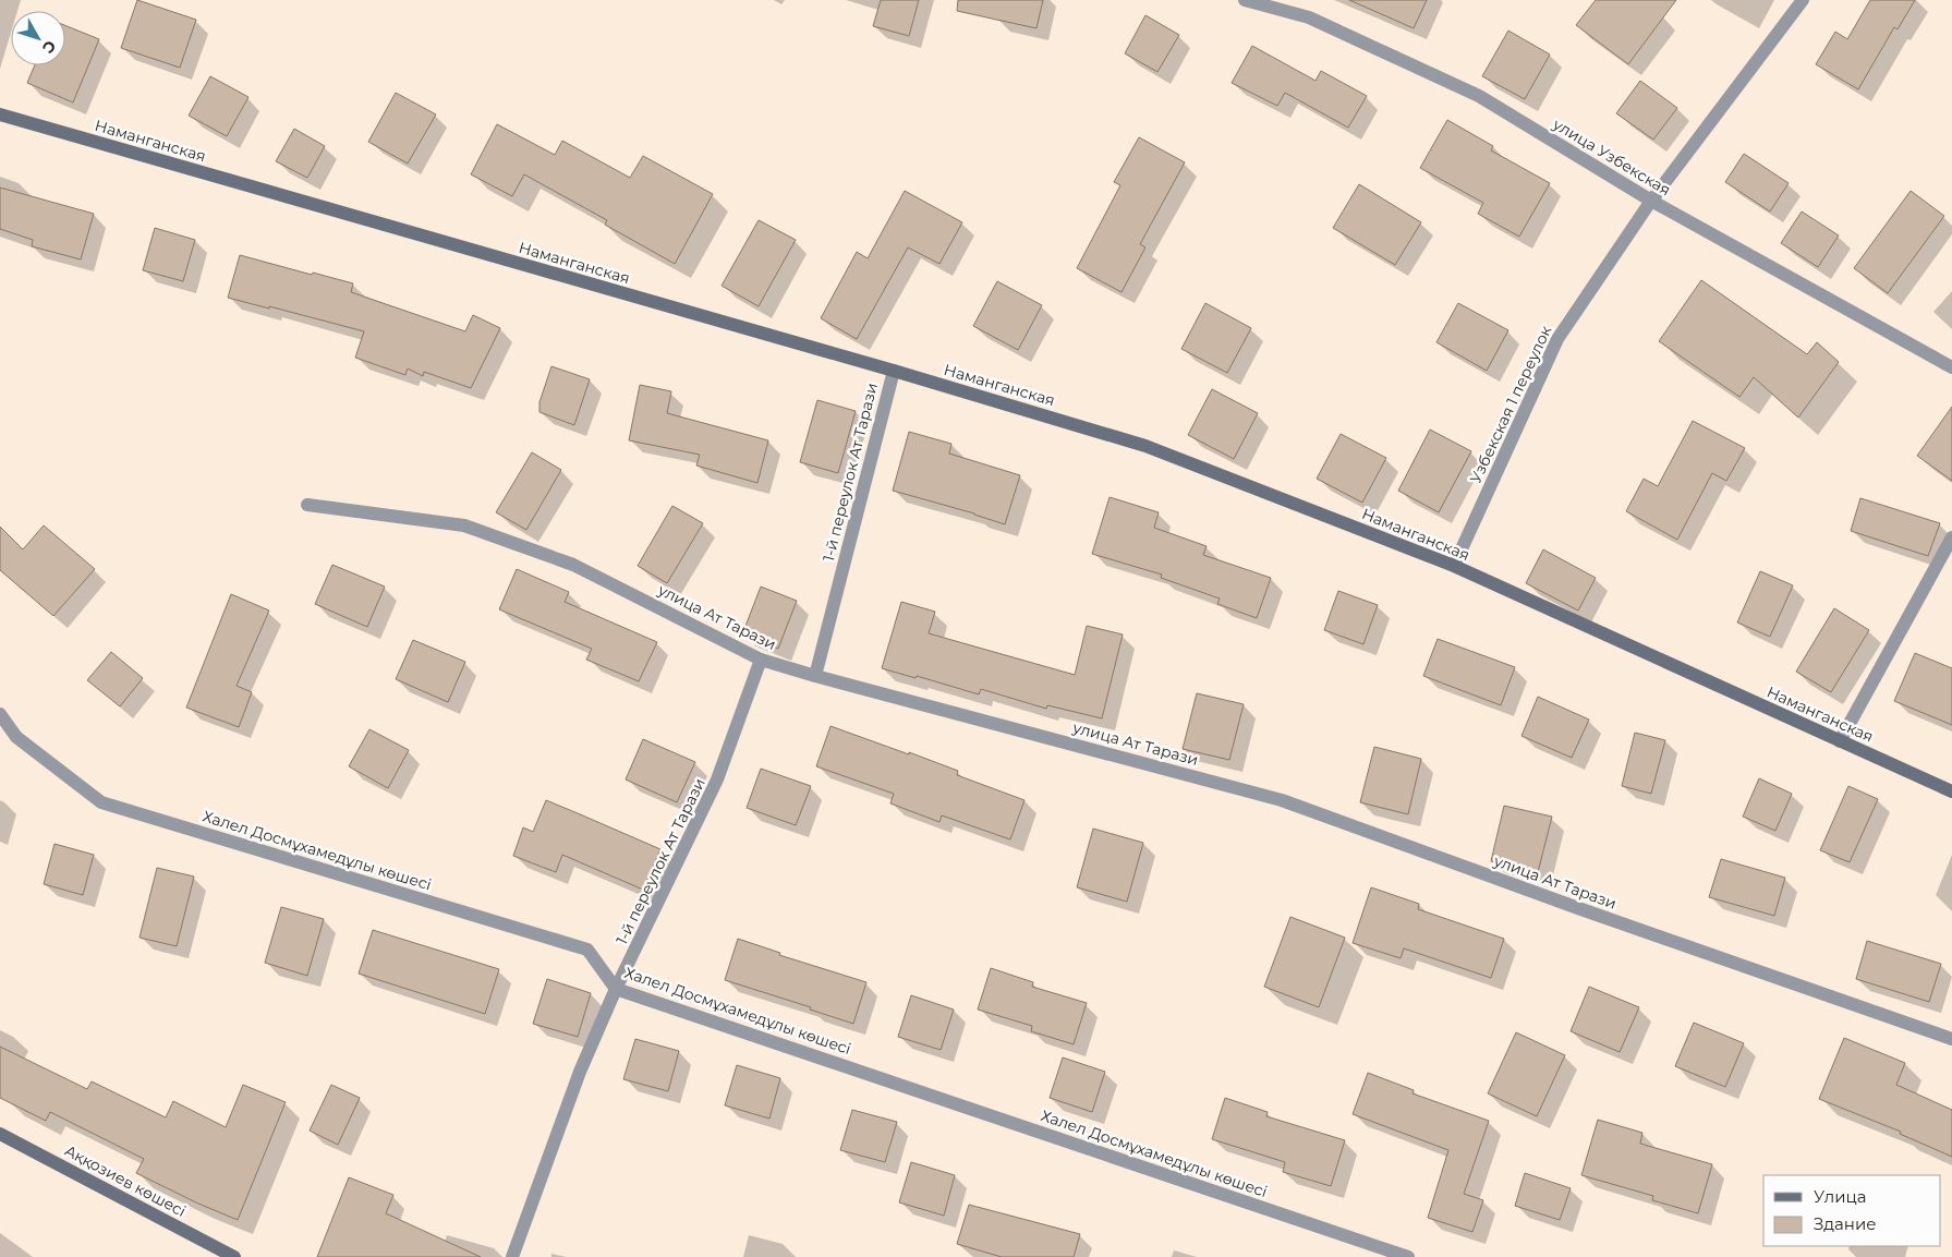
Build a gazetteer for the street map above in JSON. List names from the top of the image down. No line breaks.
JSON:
{"streets":{"street":["Наманганская","улица Узбекская","Узбекская 1 переулок","1-й переулок Ат Тарази","улица Ат Тарази","Халел Досмұхамедұлы көшесі","Аққозиев көшесі"]},"crossings":[["Наманганская","Узбекская 1 переулок"],["Наманганская","1-й переулок Ат Тарази"],["улица Узбекская","Узбекская 1 переулок"],["1-й переулок Ат Тарази","улица Ат Тарази"],["1-й переулок Ат Тарази","Халел Досмұхамедұлы көшесі"]],"legend":["Улица","Здание"],"north":"bottom right"}
